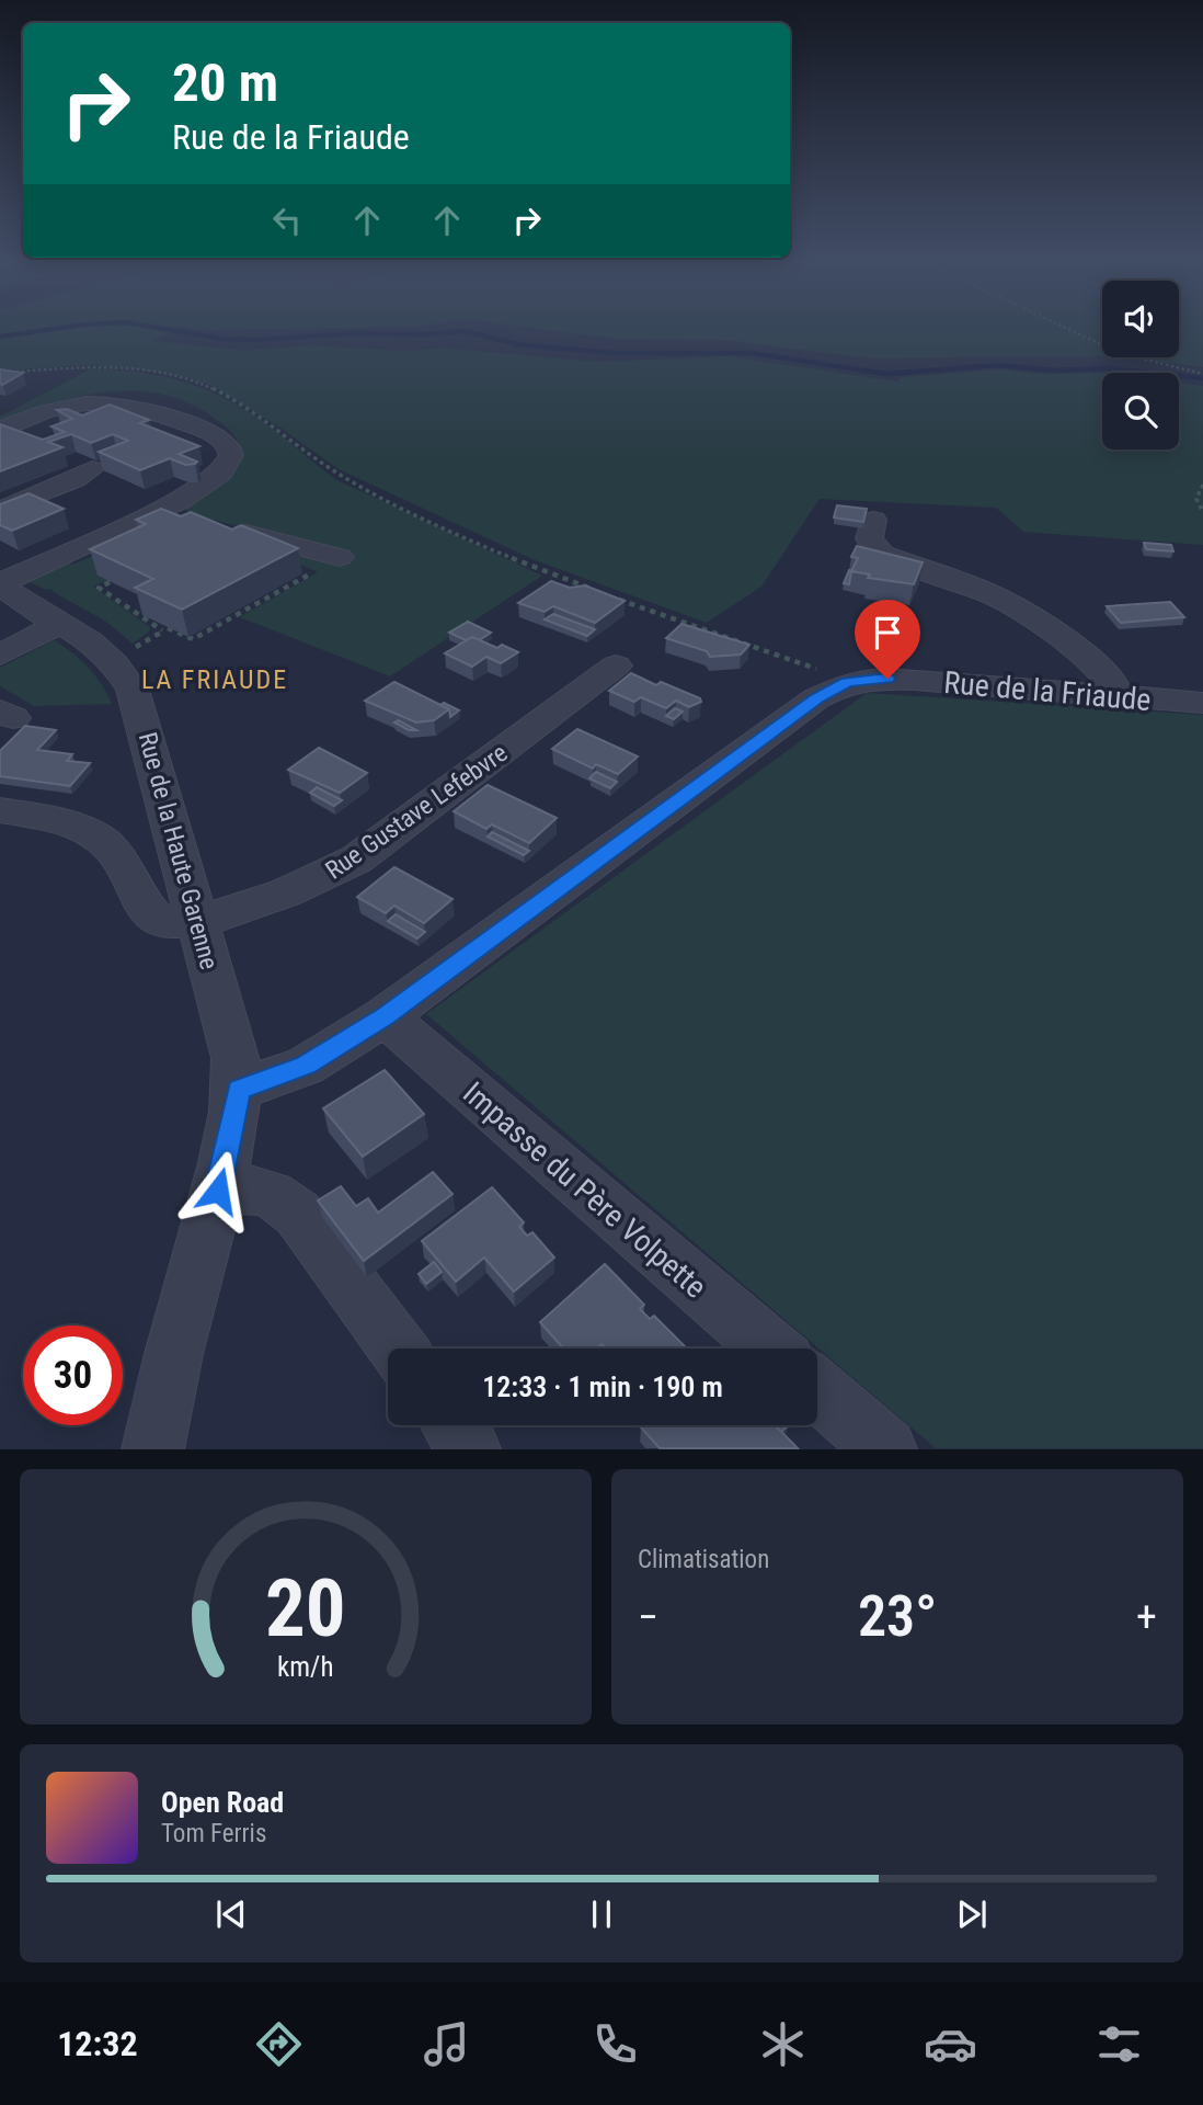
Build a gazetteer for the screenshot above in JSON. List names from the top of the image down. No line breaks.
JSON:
{"streets":{"street":["Rue de la Friaude","Rue Gustave Lefebvre","Rue de la Haute Garenne","Impasse du Père Volpette"]},"crossings":[["Rue de la Friaude","Rue de la Haute Garenne"],["Rue de la Friaude","Impasse du Père Volpette"],["Rue Gustave Lefebvre","Rue de la Haute Garenne"]],"districts":["LA FRIAUDE"],"page":{"turn":["20 m","Rue de la Friaude"],"limit":"30","trip":"12:33 · 1 min · 190 m","tile":"Climatisation","heat":["−","23°","+"],"song":["Open Road","Tom Ferris"],"tabs":"12:32","gauge":["20","km/h"]}}
